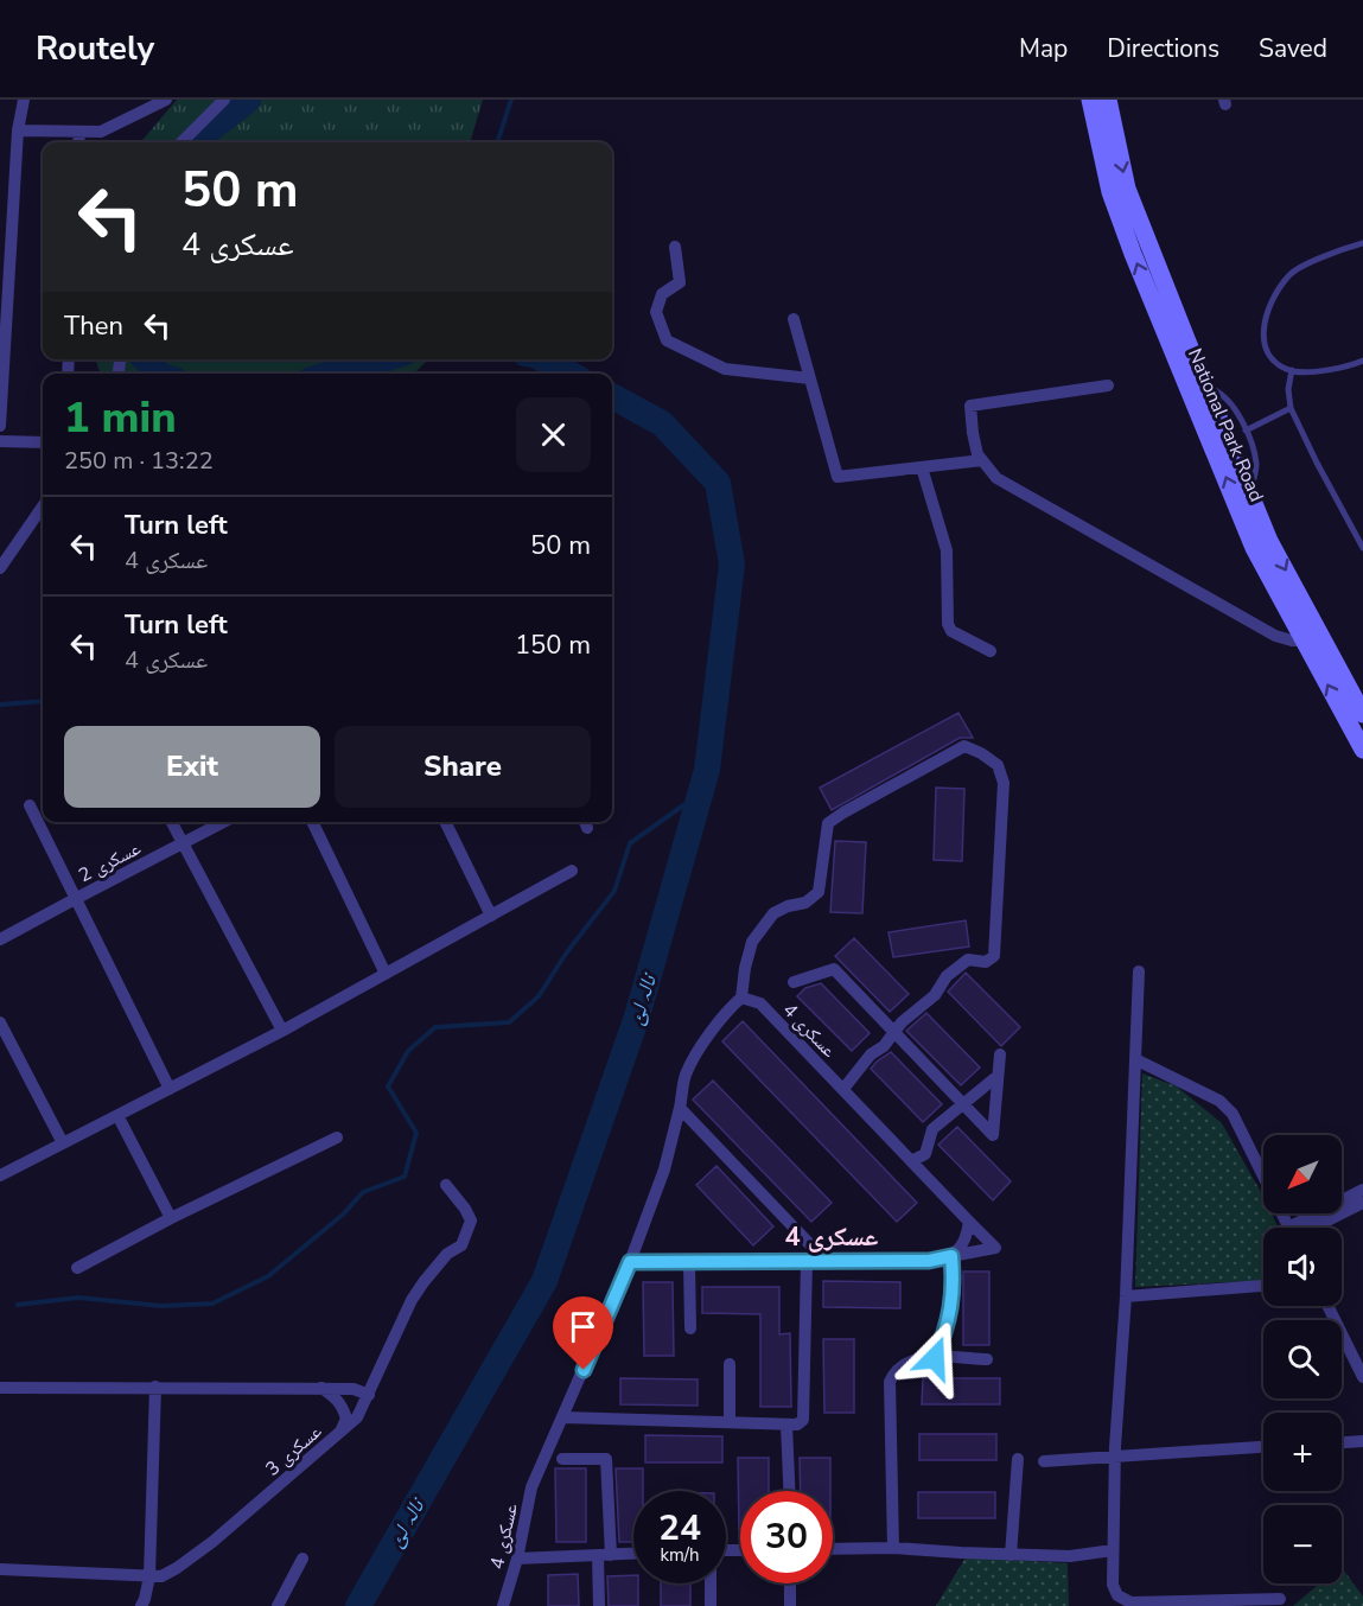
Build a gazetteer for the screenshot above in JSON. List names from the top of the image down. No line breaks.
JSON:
{"streets":{"street":["National Park Road","عسکری 2","عسکری 4","عسکری 3"]},"districts":["عسکری 4"],"water":["نالہ لئ"],"north":"bottom left","page":{"header":"Routely","nav":["Map","Directions","Saved"],"turn":["50 m","عسکری 4"],"then":"Then","heading":["1 min","250 m · 13:22"],"list":[{"name":"Turn left","note":"عسکری 4","value":"50 m"},{"name":"Turn left","note":"عسکری 4","value":"150 m"}],"buttons":["Exit","Share"],"map_buttons":["+","−"],"speed":"24 km/h","limit":"30"}}
